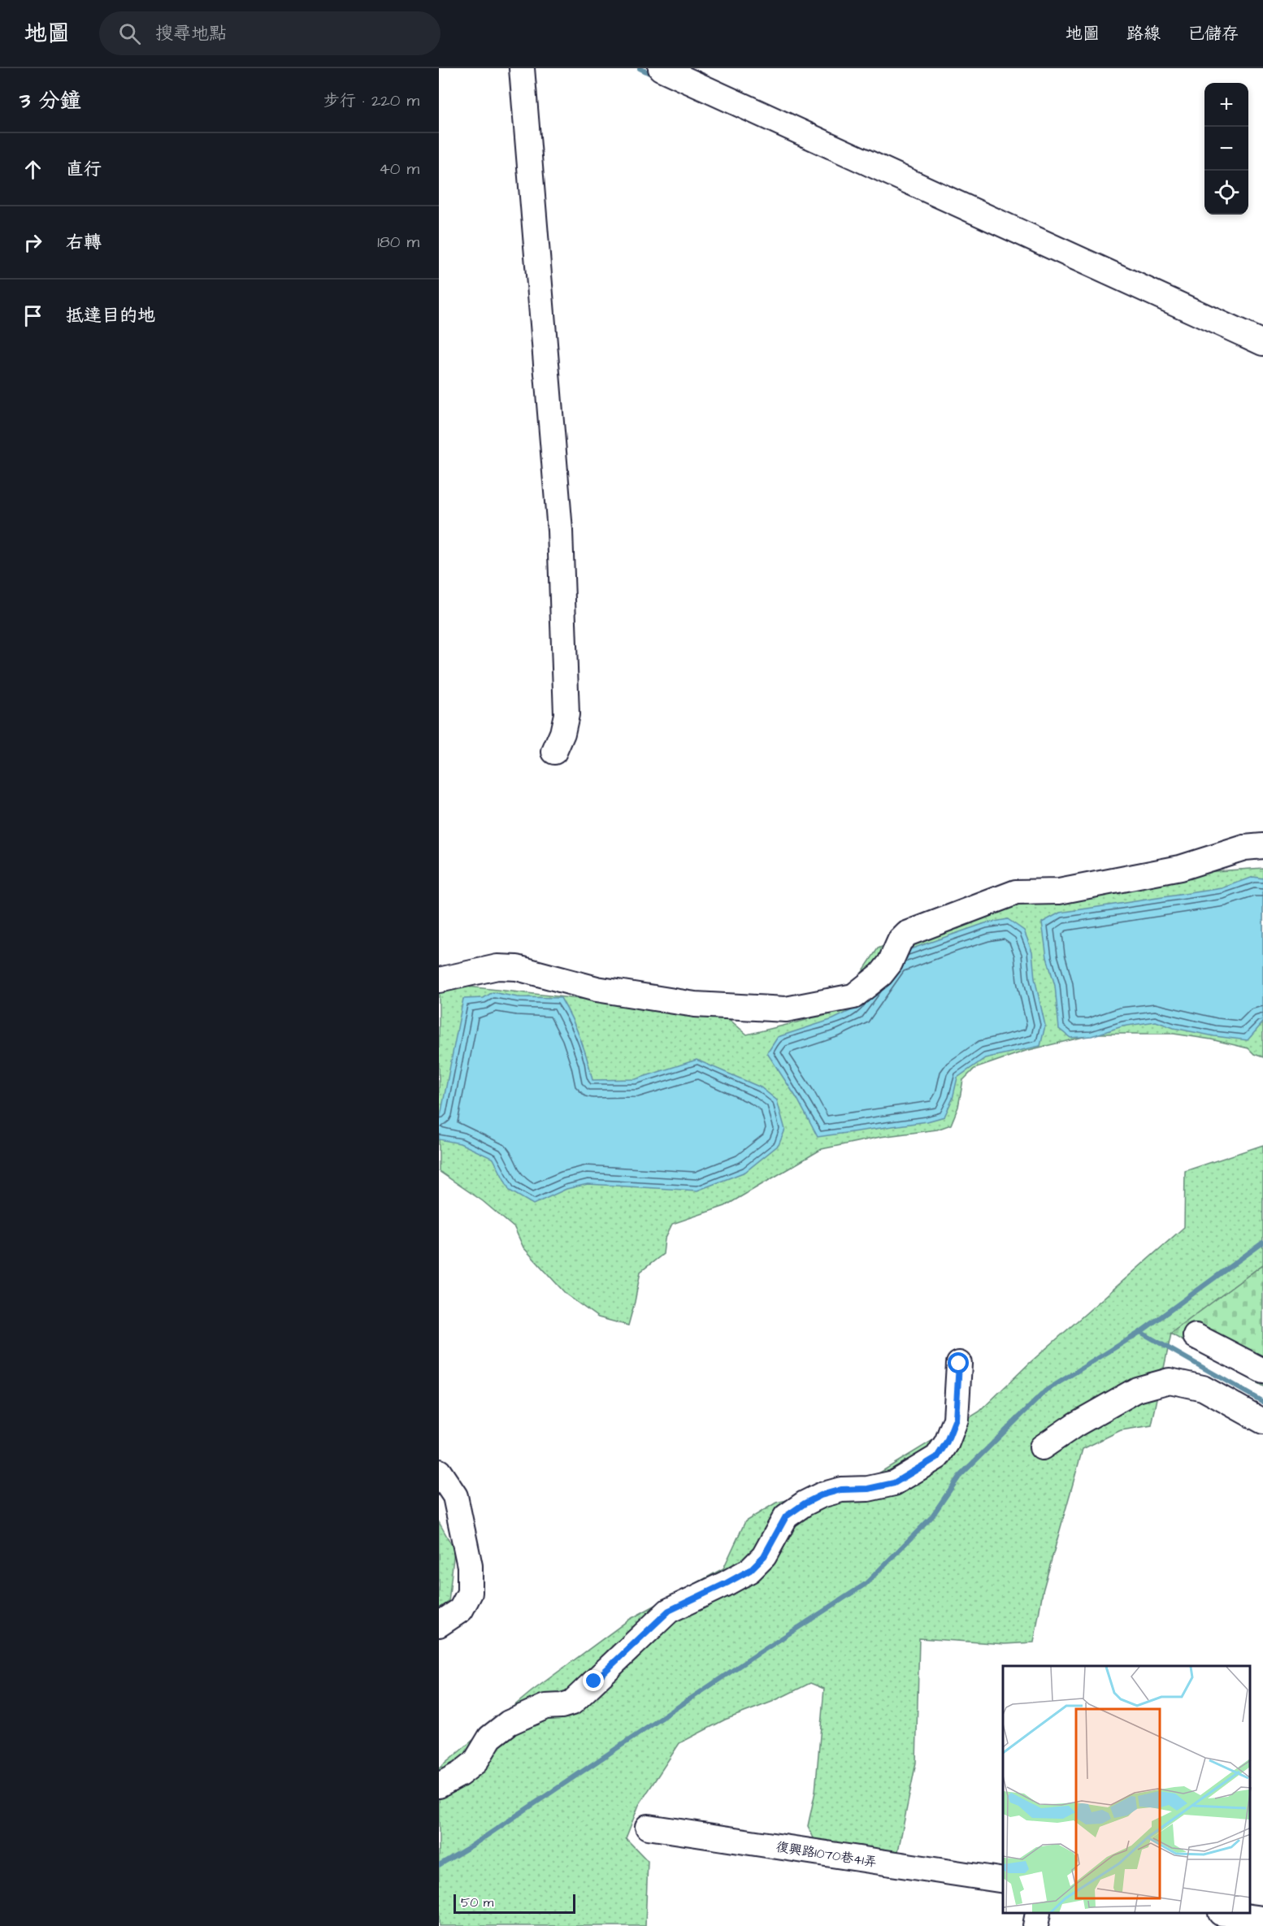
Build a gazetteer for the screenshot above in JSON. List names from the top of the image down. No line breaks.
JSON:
{"streets":{"lane":["復興路1070巷41弄"]},"scale_bar":"50 m","page":{"header":"地圖","search":"搜尋地點","nav":["地圖","路線","已儲存"],"heading":["3 分鐘","步行 · 220 m"],"map_buttons":["+","−"],"list":[["直行","40 m"],["右轉","180 m"],"抵達目的地"],"scale":"50 m"}}
